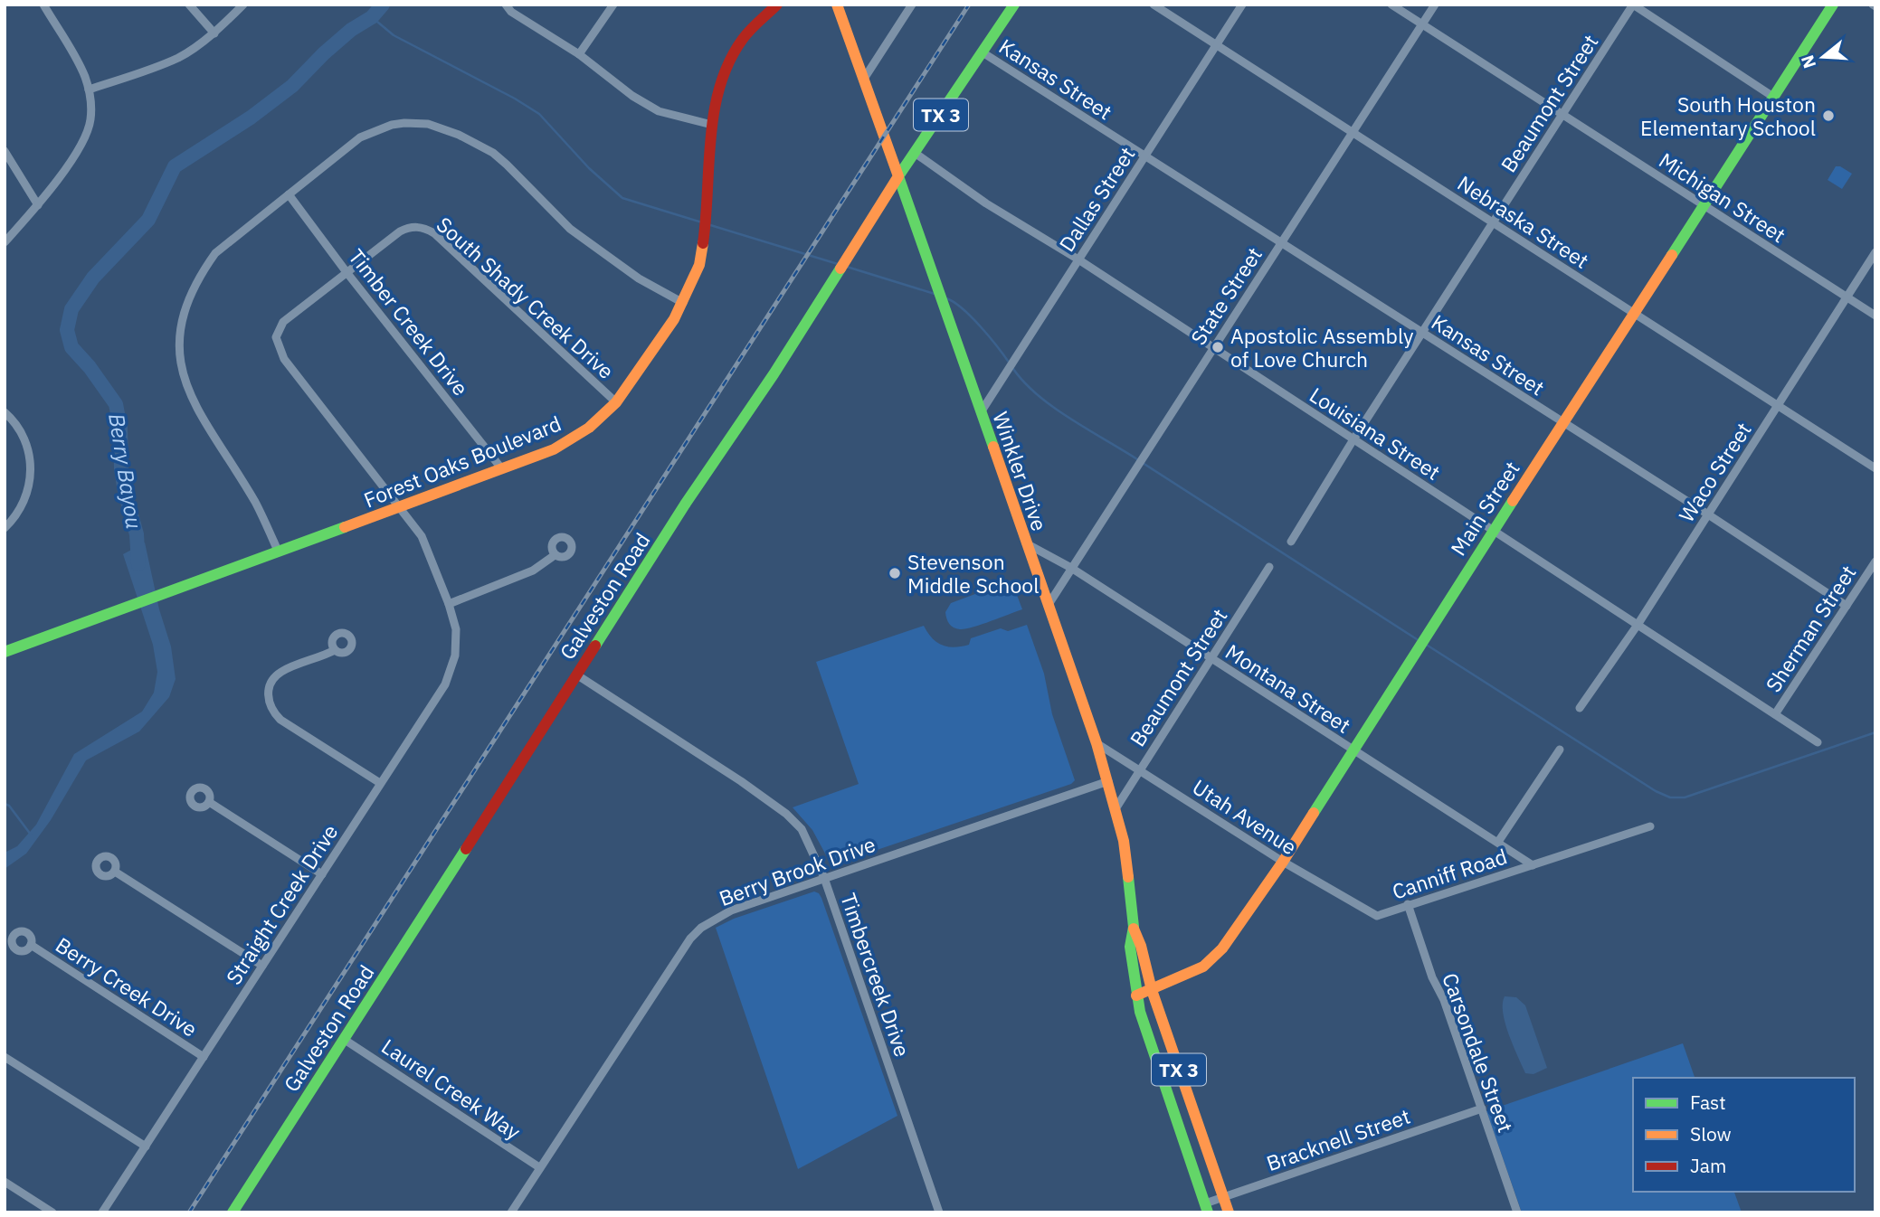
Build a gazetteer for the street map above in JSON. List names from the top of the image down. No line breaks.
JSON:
{"streets":{"main road":["TX 3","Forest Oaks Boulevard","Winkler Drive","Main Street","Galveston Road"],"street":["Kansas Street","Beaumont Street","Michigan Street","Dallas Street","Nebraska Street","State Street","South Shady Creek Drive","Timber Creek Drive","Louisiana Street","Waco Street","Sherman Street","Montana Street","Utah Avenue","Berry Brook Drive","Canniff Road","Straight Creek Drive","Timbercreek Drive","Berry Creek Drive","Carsondale Street","Laurel Creek Way","Bracknell Street"]},"crossings":[["Kansas Street","Beaumont Street"],["Kansas Street","Dallas Street"],["Kansas Street","State Street"],["Kansas Street","Waco Street"],["Kansas Street","Main Street"],["Kansas Street","Galveston Road"],["Kansas Street","Sherman Street"],["Beaumont Street","Michigan Street"],["Beaumont Street","Nebraska Street"],["Beaumont Street","Louisiana Street"],["Beaumont Street","Winkler Drive"],["Beaumont Street","Montana Street"],["Beaumont Street","Utah Avenue"],["Michigan Street","State Street"],["Michigan Street","Waco Street"],["Michigan Street","Main Street"],["Dallas Street","Nebraska Street"],["Dallas Street","Louisiana Street"],["Dallas Street","Winkler Drive"],["Nebraska Street","State Street"],["Nebraska Street","Waco Street"],["Nebraska Street","Main Street"],["State Street","Louisiana Street"],["State Street","Winkler Drive"],["State Street","Montana Street"],["South Shady Creek Drive","Timber Creek Drive"],["South Shady Creek Drive","Forest Oaks Boulevard"],["South Shady Creek Drive","Straight Creek Drive"],["Timber Creek Drive","Forest Oaks Boulevard"],["Louisiana Street","Waco Street"],["Louisiana Street","Main Street"],["Louisiana Street","Galveston Road"],["Louisiana Street","Sherman Street"],["Forest Oaks Boulevard","Straight Creek Drive"],["Winkler Drive","Main Street"],["Winkler Drive","Galveston Road"],["Winkler Drive","Montana Street"],["Winkler Drive","Utah Avenue"],["Winkler Drive","Berry Brook Drive"],["Winkler Drive","Bracknell Street"],["Main Street","Montana Street"],["Main Street","Utah Avenue"],["Galveston Road","Timbercreek Drive"],["Galveston Road","Laurel Creek Way"],["Montana Street","Canniff Road"],["Utah Avenue","Canniff Road"],["Berry Brook Drive","Timbercreek Drive"],["Berry Brook Drive","Laurel Creek Way"],["Canniff Road","Carsondale Street"],["Straight Creek Drive","Berry Creek Drive"],["Carsondale Street","Bracknell Street"]],"water":["Berry Bayou"],"places":["South Houston Elementary School","Apostolic Assembly of Love Church","Stevenson Middle School"],"legend":["Fast","Slow","Jam"],"north":"left"}
